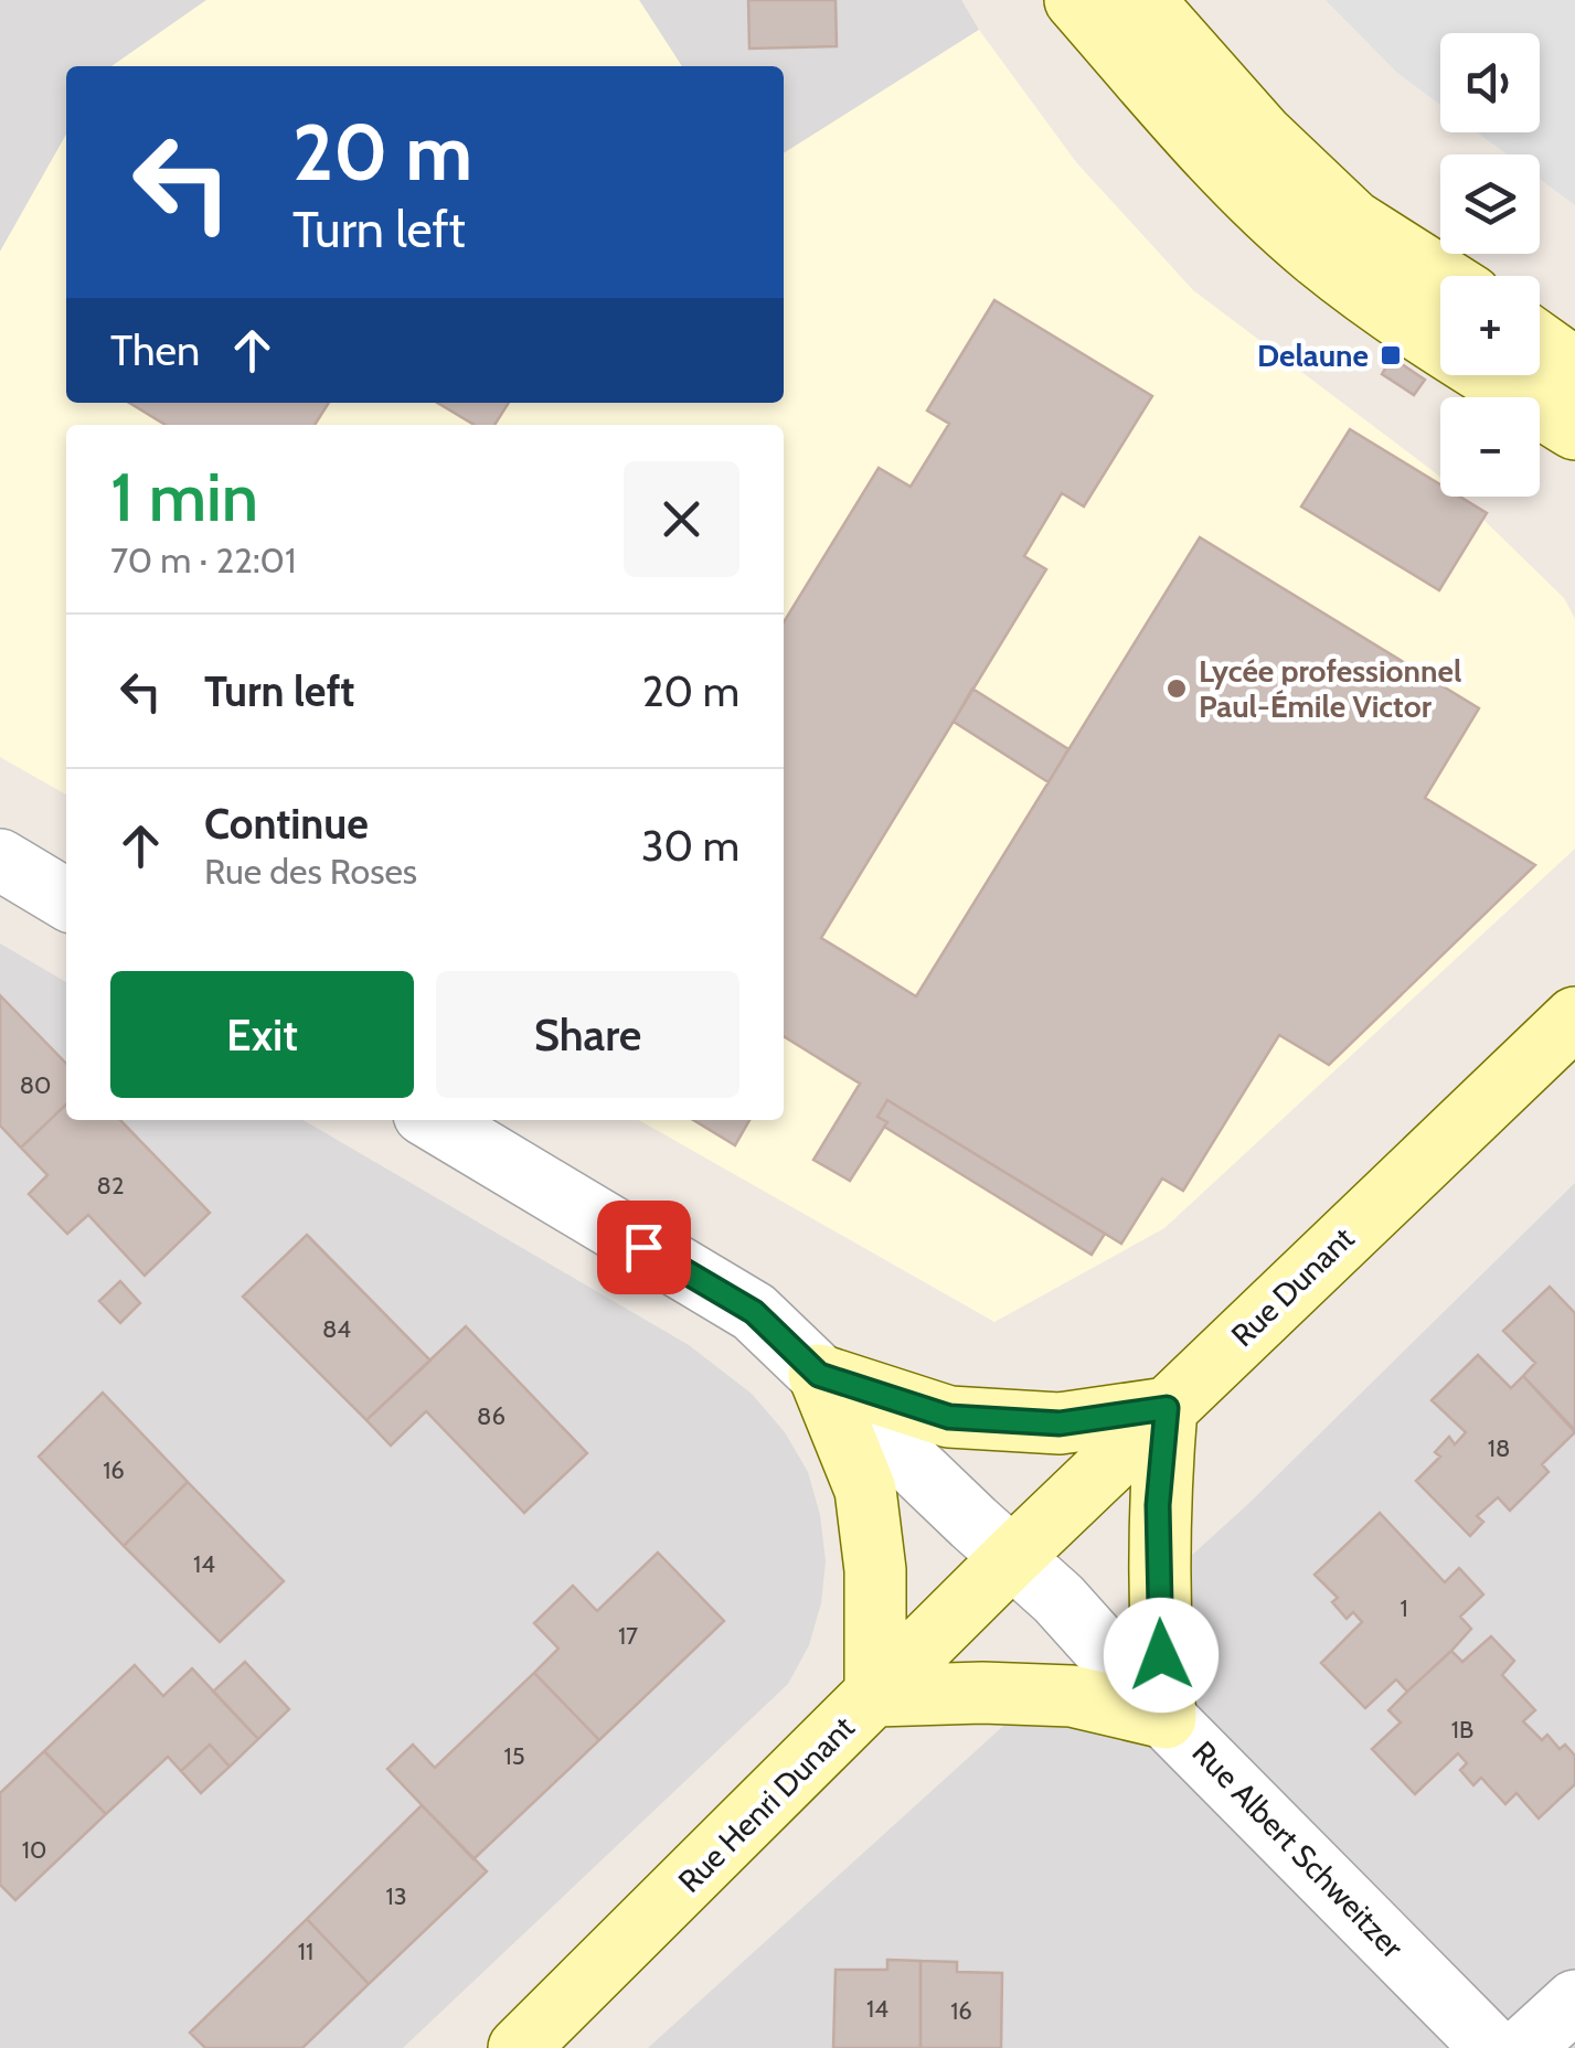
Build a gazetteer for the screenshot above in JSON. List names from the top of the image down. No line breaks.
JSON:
{"streets":{"street":["Rue Dunant","Rue Henri Dunant","Rue Albert Schweitzer"]},"crossings":[["Rue Dunant","Rue Henri Dunant"],["Rue Dunant","Rue Albert Schweitzer"],["Rue Henri Dunant","Rue Albert Schweitzer"]],"places":{"transit":["Delaune"],"other":["Lycée professionnel Paul-Émile Victor"]},"house_numbers":["80","82","84","86","18","16","14","1","17","1B","15","10","13","11","14","16"],"page":{"map_buttons":["+","−"],"turn":["20 m","Turn left"],"then":"Then","heading":["1 min","70 m · 22:01"],"list":[{"name":"Turn left","value":"20 m"},{"name":"Continue","note":"Rue des Roses","value":"30 m"}],"buttons":["Exit","Share"]}}
